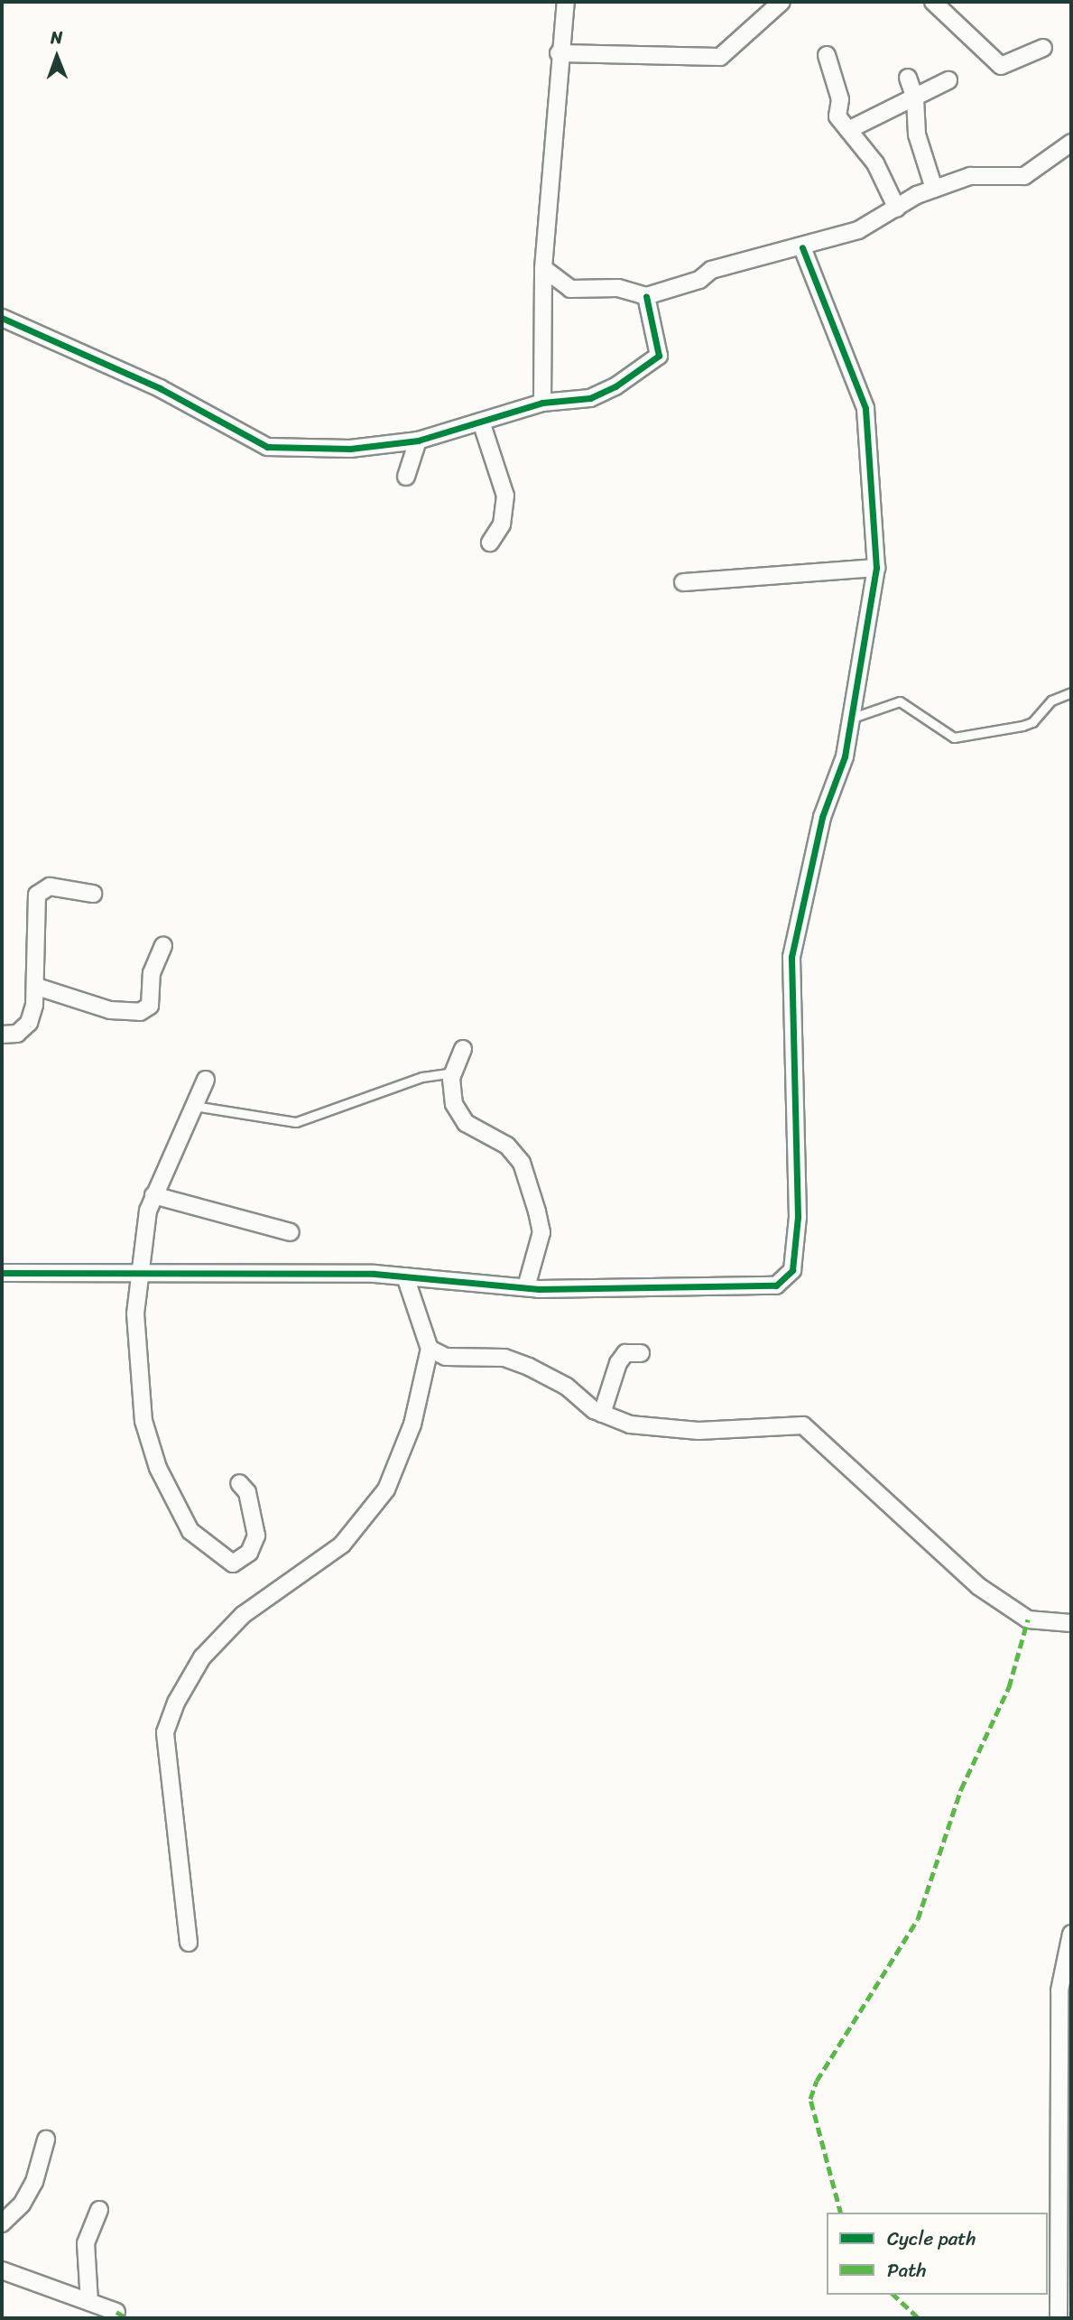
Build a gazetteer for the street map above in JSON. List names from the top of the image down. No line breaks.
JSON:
{"legend":["Cycle path","Path"],"north":"top"}
